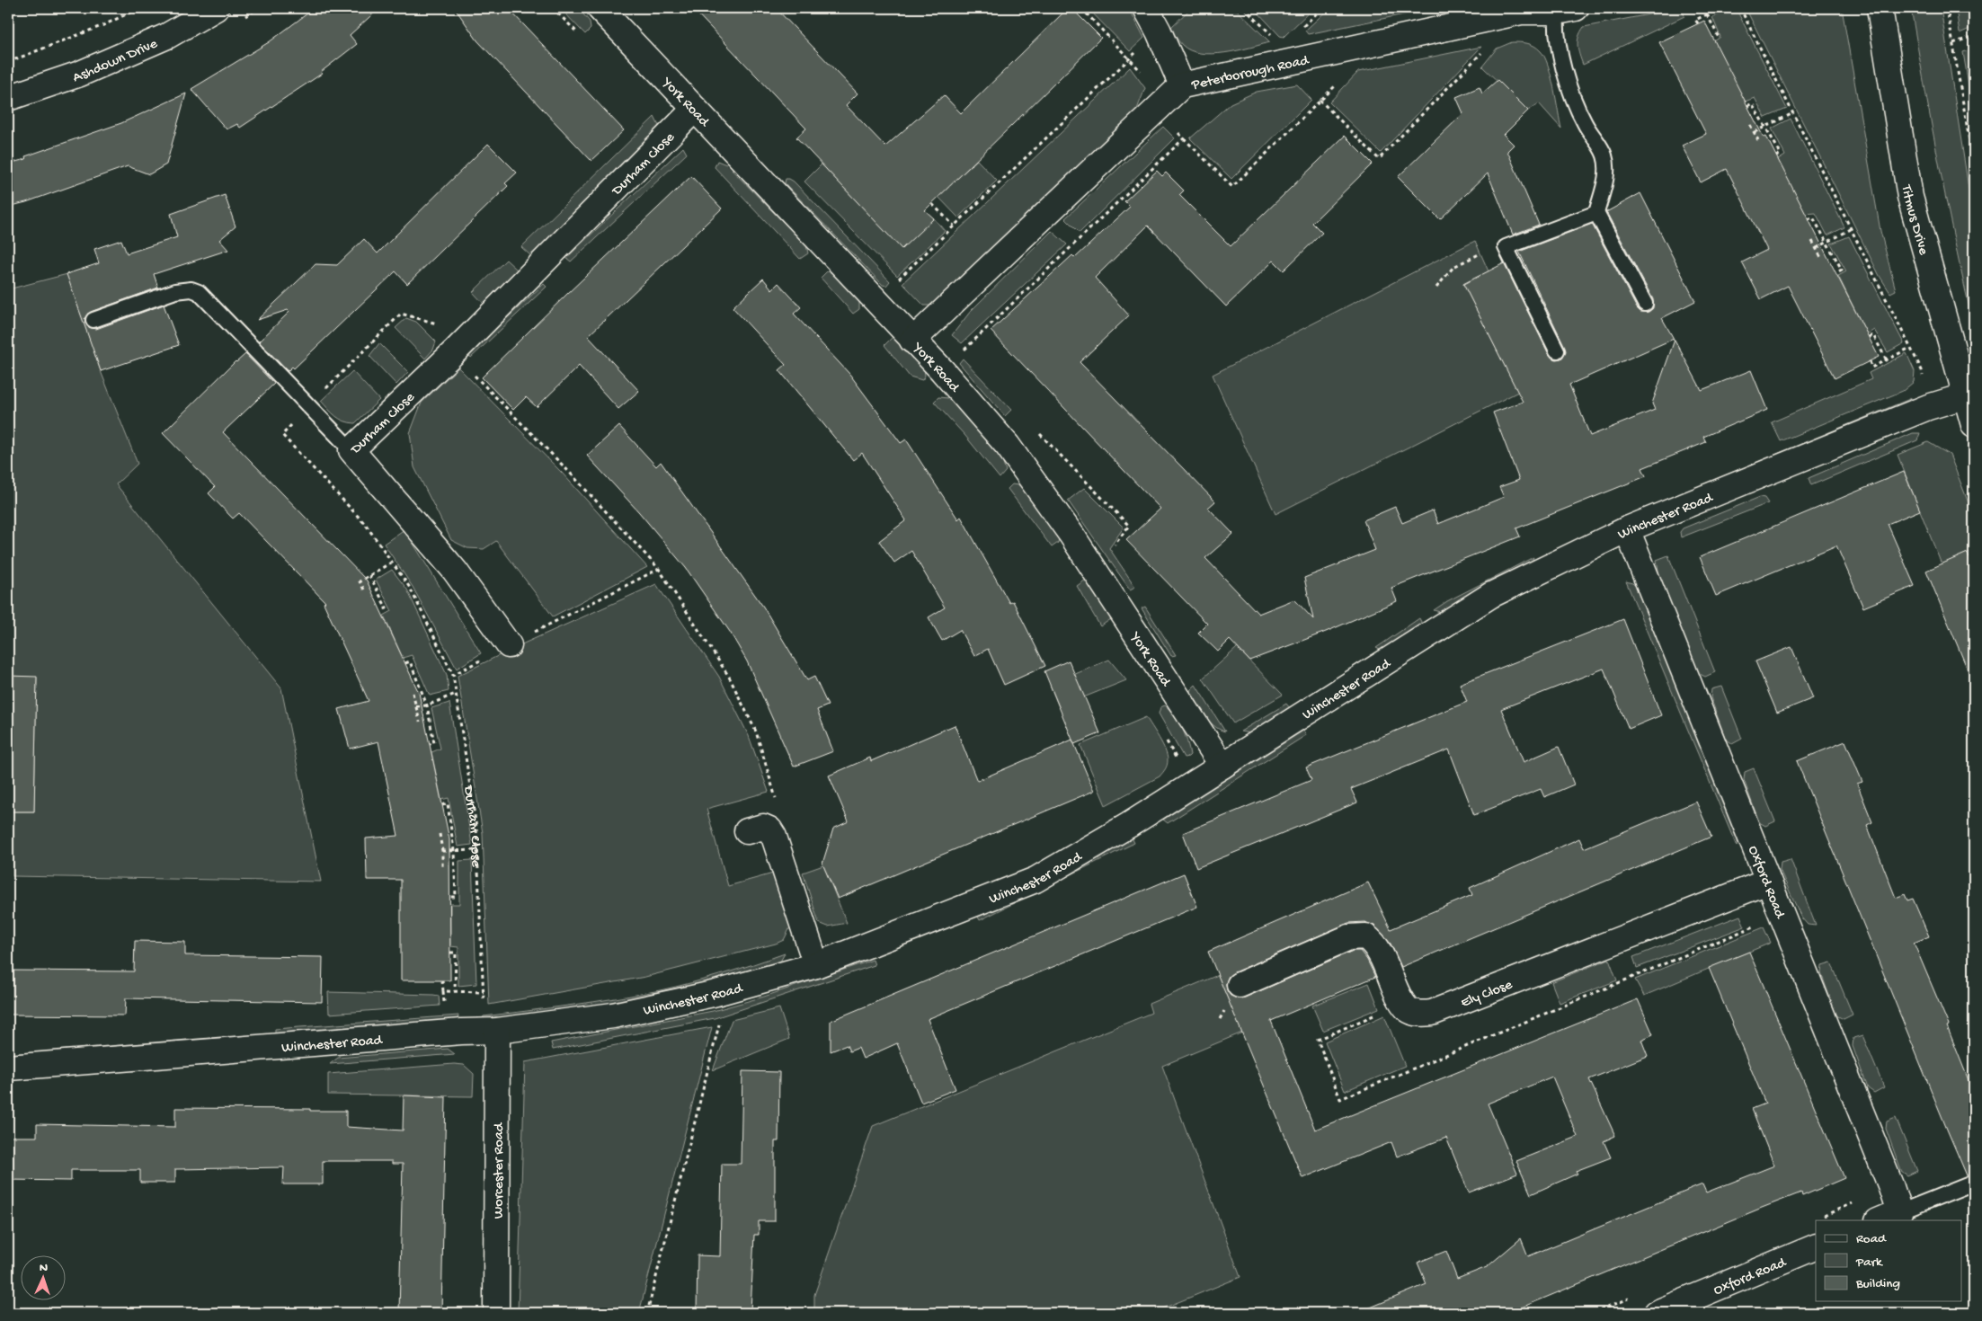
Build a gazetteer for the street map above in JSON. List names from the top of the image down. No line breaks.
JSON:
{"streets":{"street":["Ashdown Drive","Peterborough Road","York Road","Durham Close","Titmus Drive","Winchester Road","Oxford Road","Ely Close","Worcester Road"]},"crossings":[["Peterborough Road","York Road"],["York Road","Durham Close"],["York Road","Winchester Road"],["Durham Close","Winchester Road"],["Titmus Drive","Winchester Road"],["Winchester Road","Oxford Road"],["Winchester Road","Worcester Road"],["Oxford Road","Ely Close"]],"legend":["Road","Park","Building"],"north":"top"}
